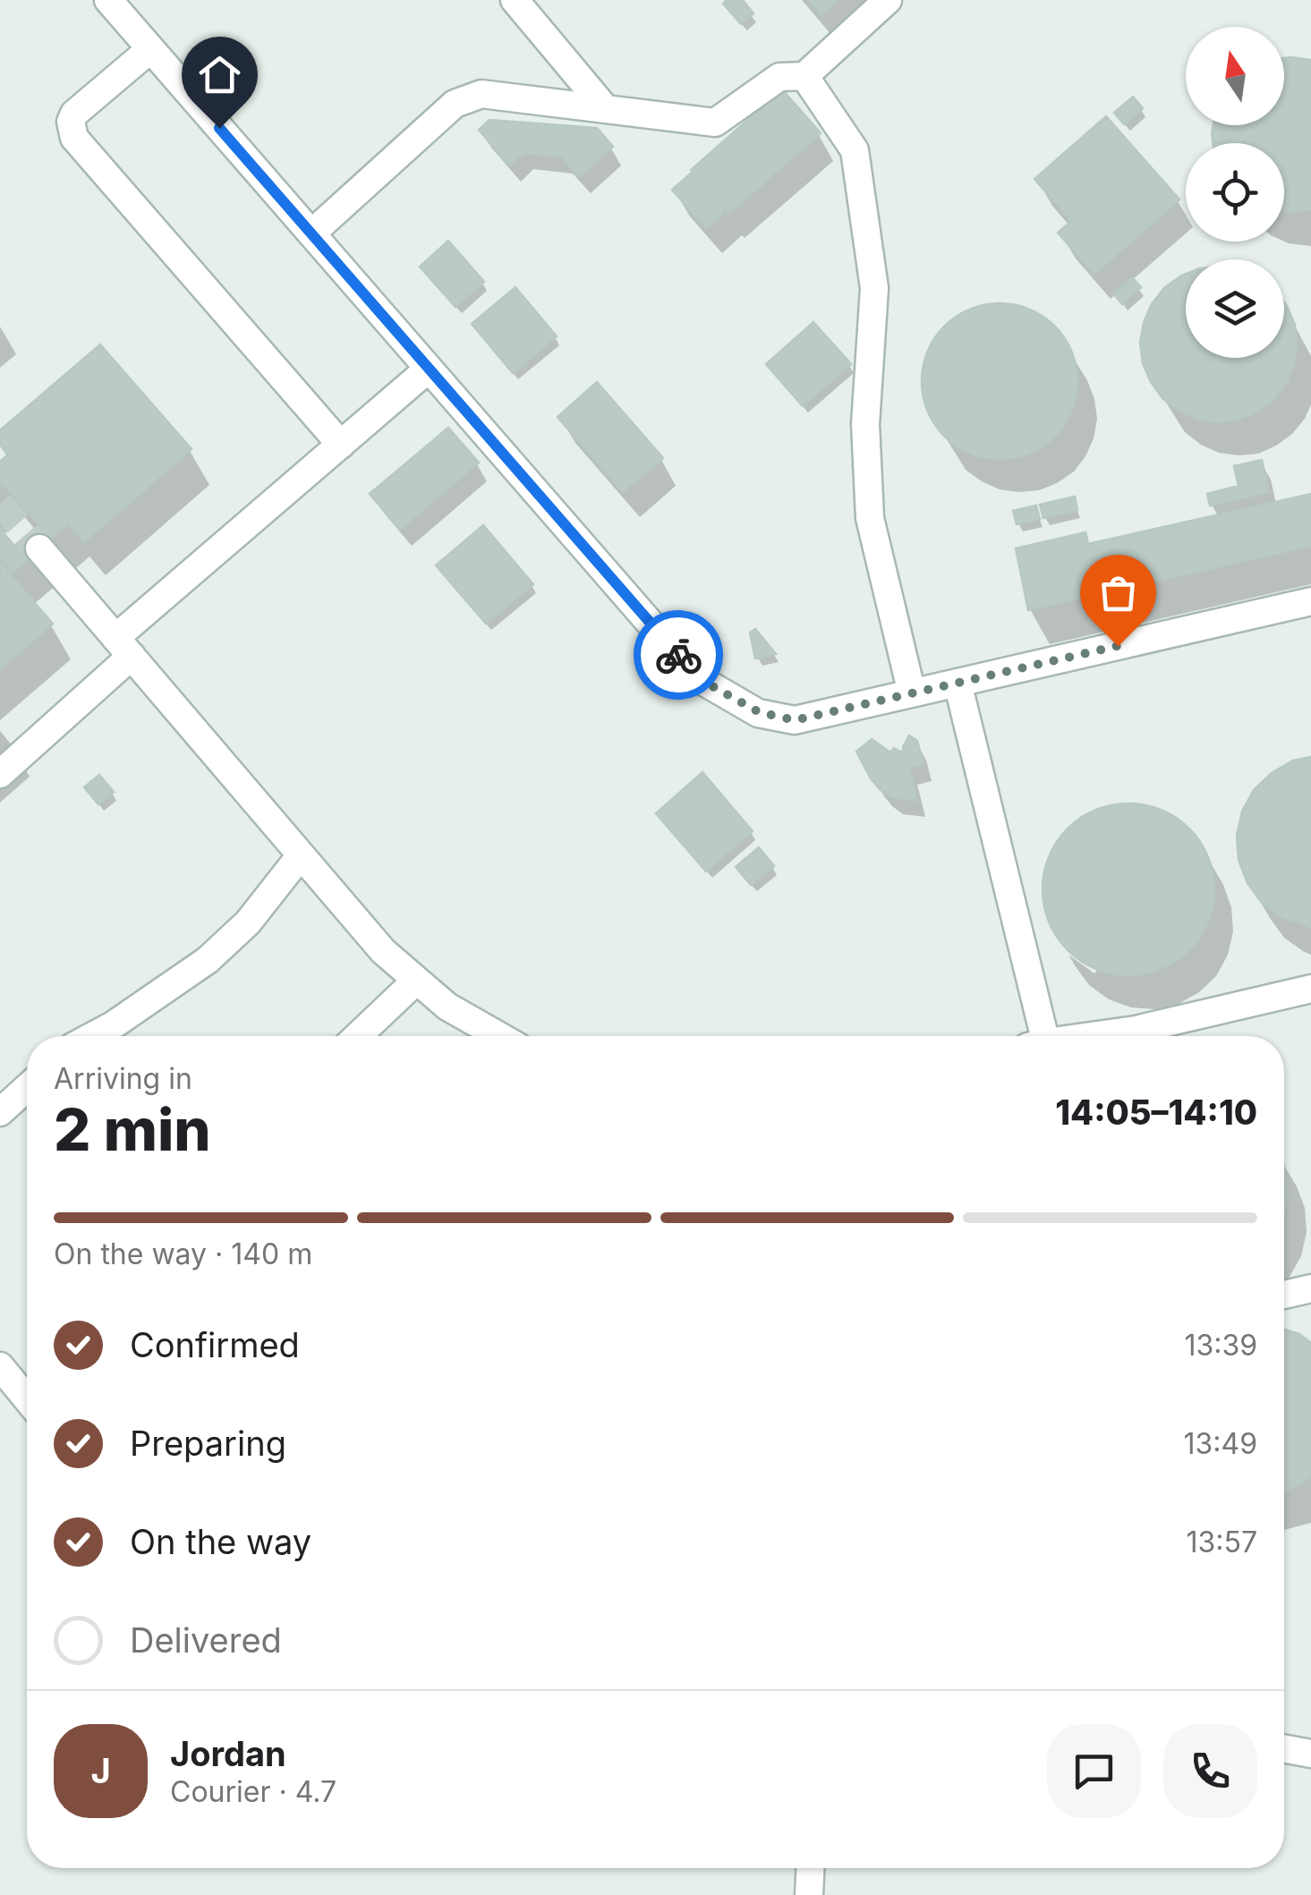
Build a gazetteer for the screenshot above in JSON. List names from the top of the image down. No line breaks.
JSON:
{"north":"top","page":{"heading":["2 min","Arriving in","14:05–14:10"],"panel":["Jordan","Courier · 4.7"],"bar":"On the way · 140 m","list":[["Confirmed","13:39"],["Preparing","13:49"],["On the way","13:57"],"Delivered"],"round":"J"}}
